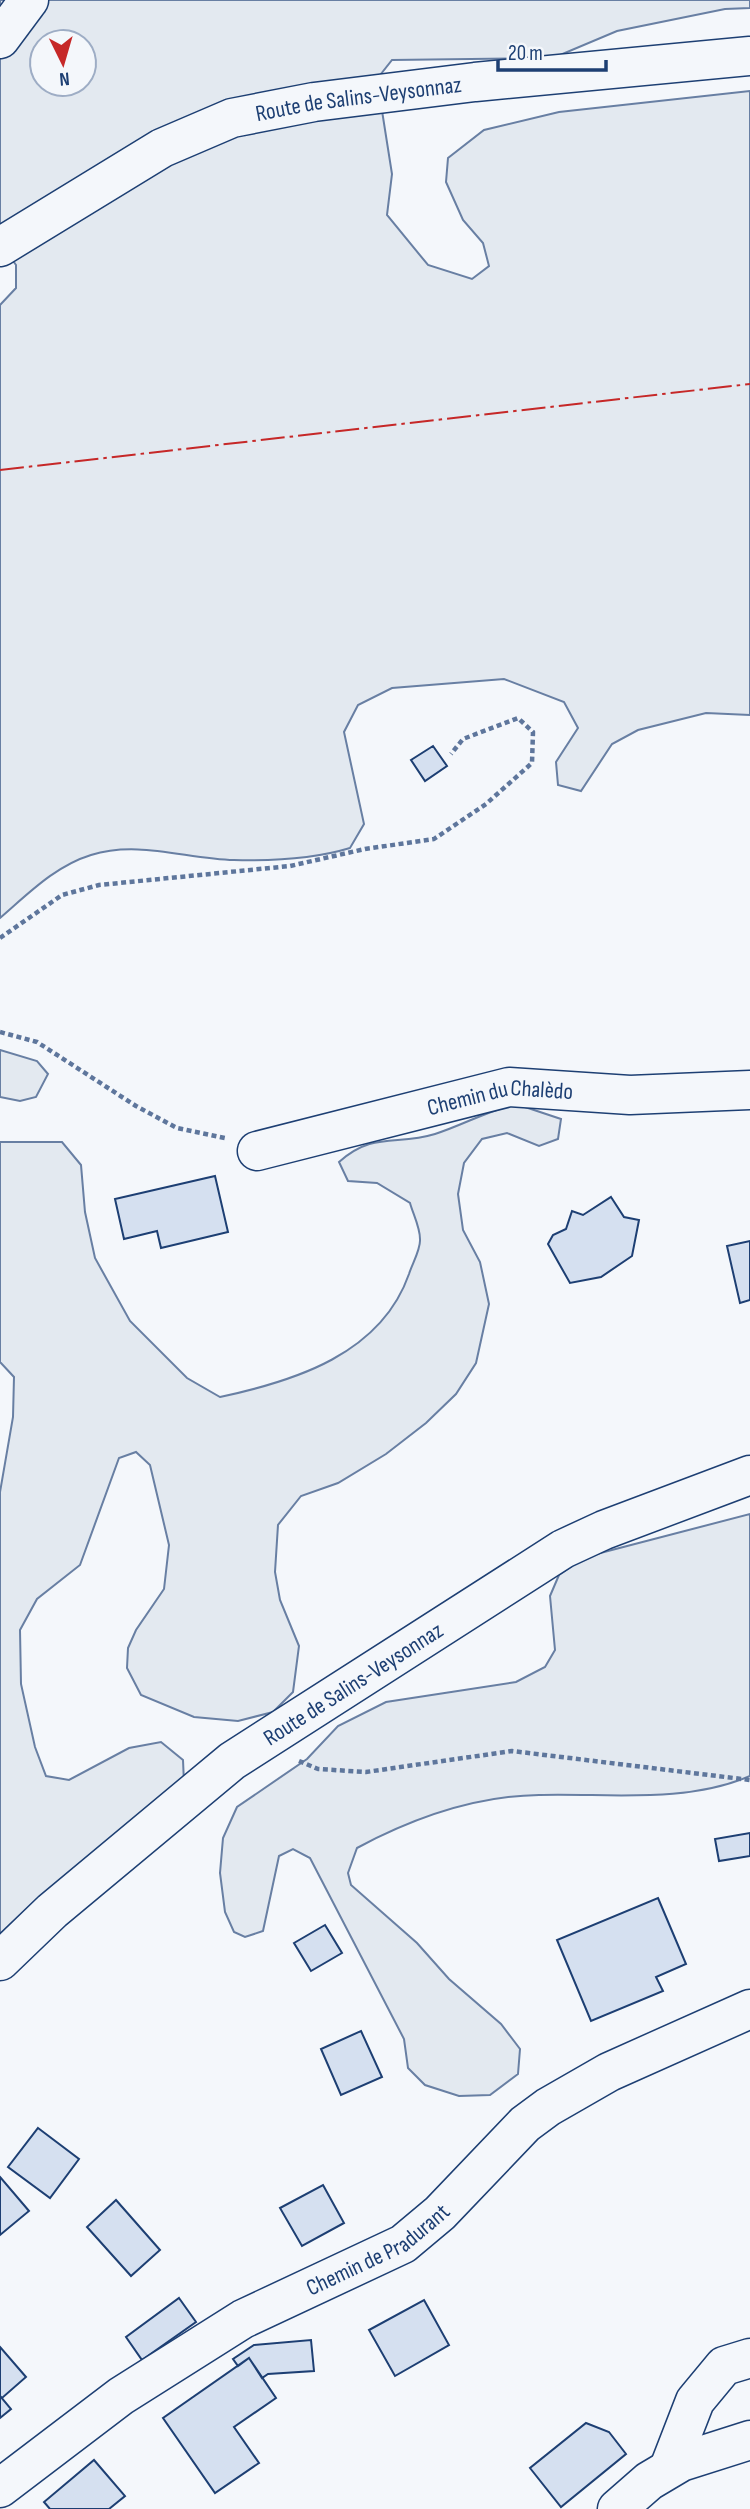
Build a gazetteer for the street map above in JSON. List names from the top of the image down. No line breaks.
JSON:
{"streets":{"street":["Route de Salins-Veysonnaz","Chemin du Chalèdo","Chemin de Pradurant"]},"scale_bar":"20 m","north":"bottom"}
